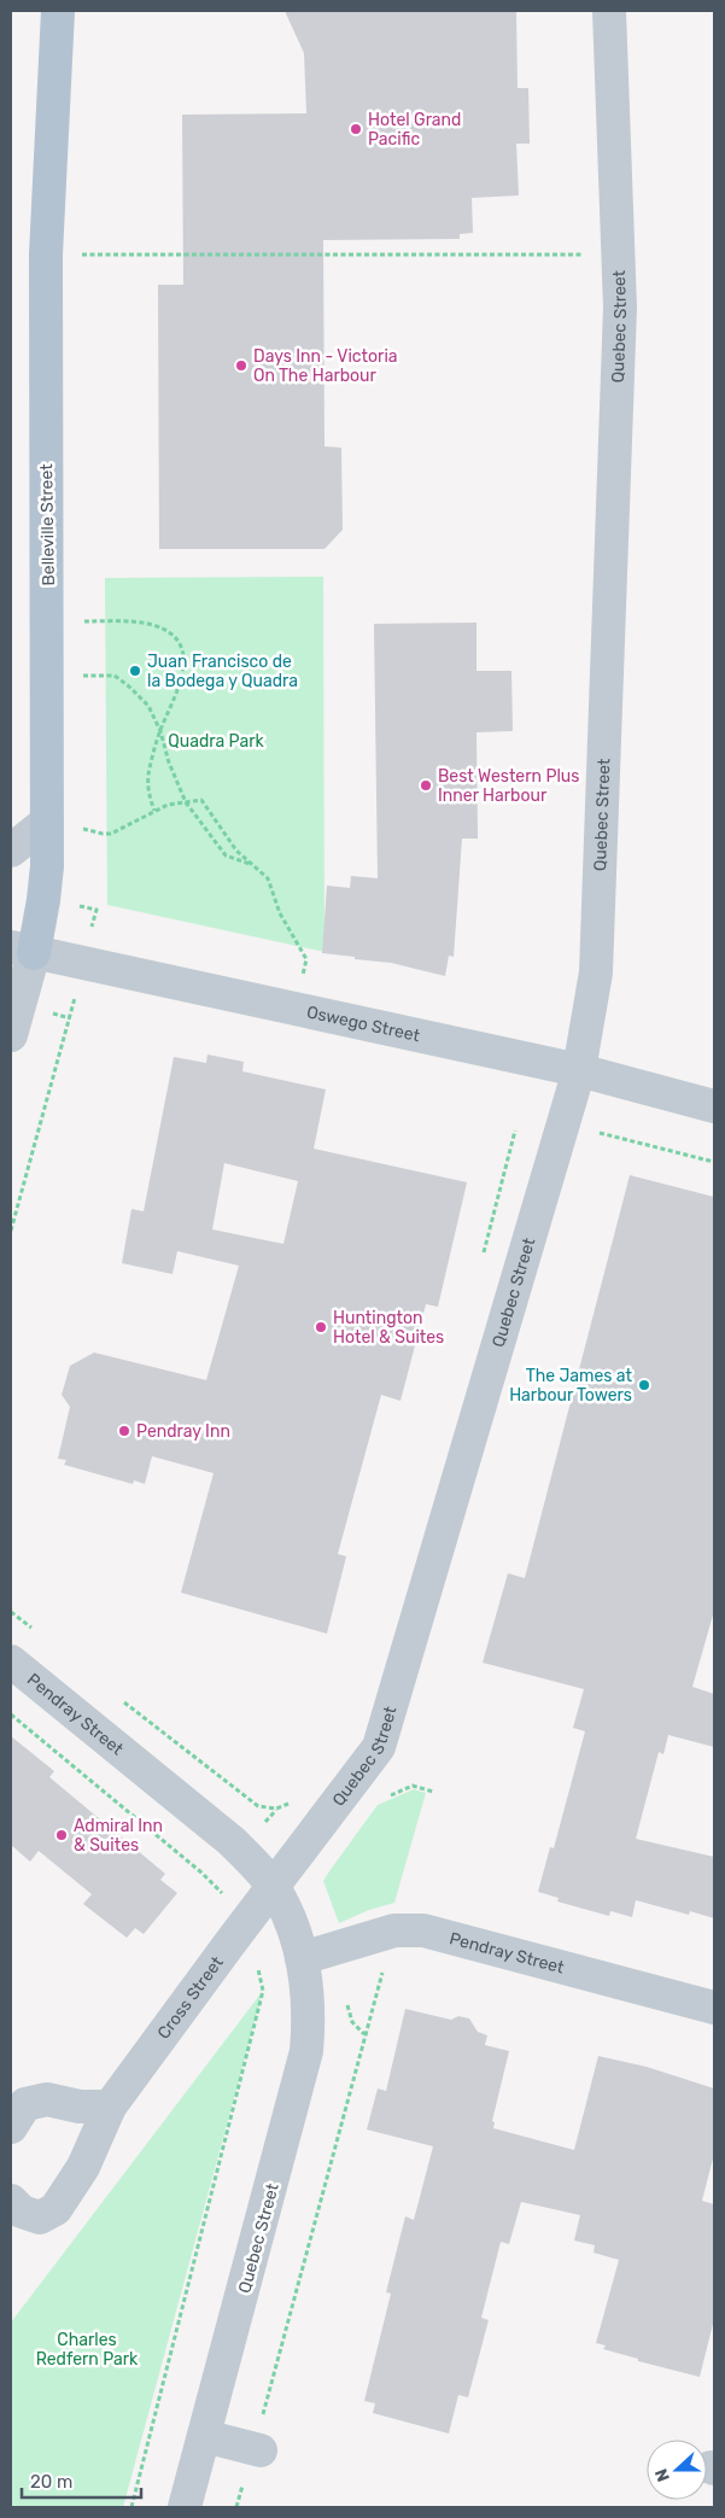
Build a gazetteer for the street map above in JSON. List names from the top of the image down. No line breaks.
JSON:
{"streets":{"main road":["Belleville Street"],"street":["Quebec Street","Oswego Street","Pendray Street","Cross Street"]},"crossings":[["Quebec Street","Oswego Street"],["Quebec Street","Pendray Street"],["Quebec Street","Cross Street"],["Belleville Street","Oswego Street"],["Pendray Street","Cross Street"]],"parks":["Quadra Park","Charles Redfern Park"],"places":["Hotel Grand Pacific","Days Inn - Victoria On The Harbour","Juan Francisco de la Bodega y Quadra","Best Western Plus Inner Harbour","Huntington Hotel & Suites","The James at Harbour Towers","Pendray Inn","Admiral Inn & Suites"],"scale_bar":"20 m","north":"left"}
